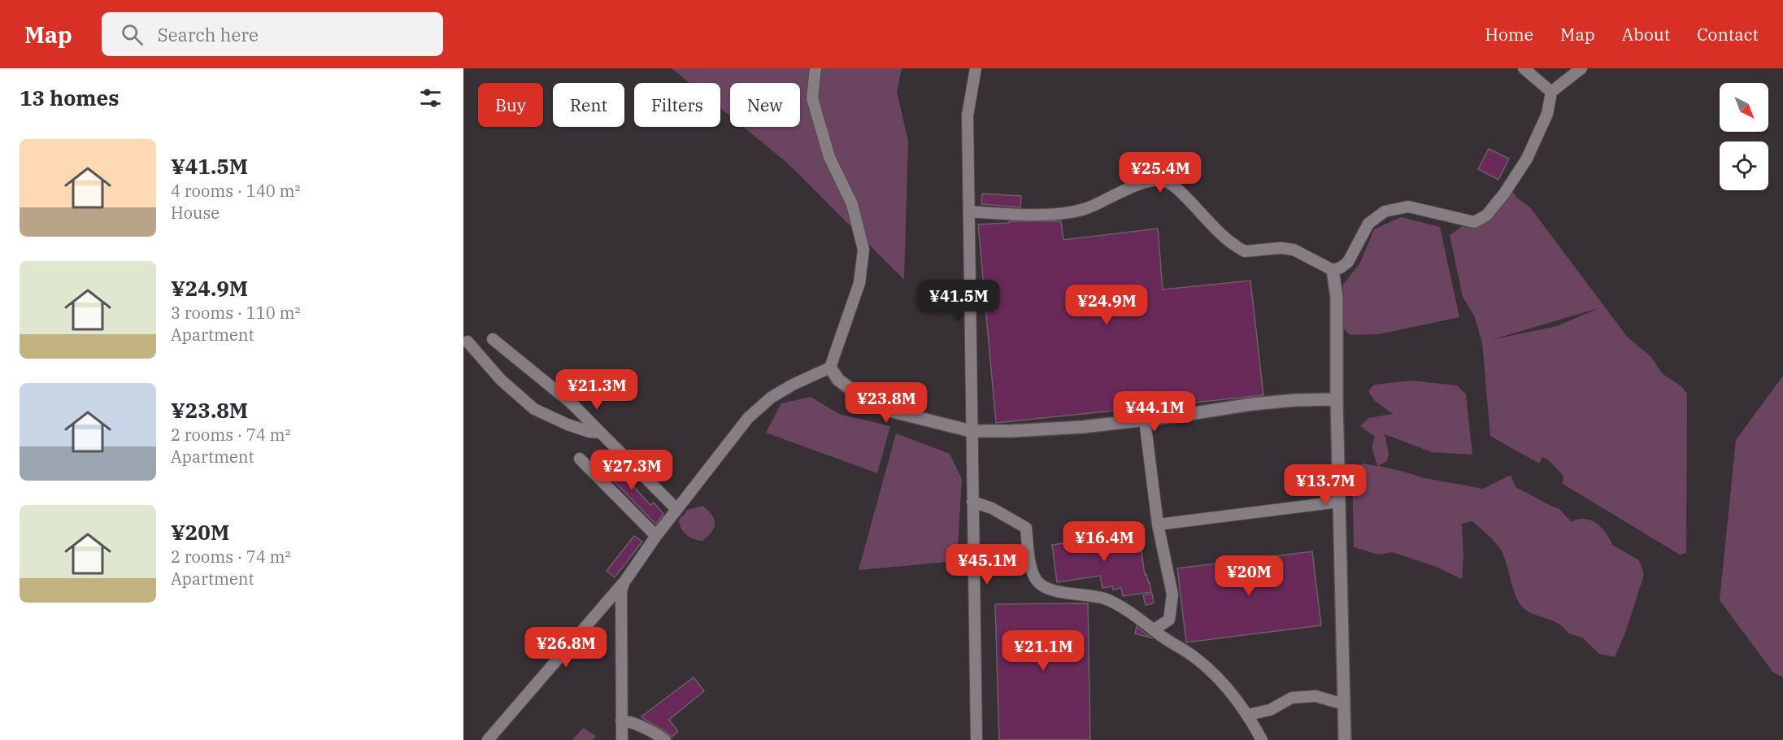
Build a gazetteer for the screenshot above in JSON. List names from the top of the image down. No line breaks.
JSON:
{"north":"bottom right","page":{"header":"Map","search":"Search here","nav":["Home","Map","About","Contact"],"heading":"13 homes","chip":["Buy","Rent","Filters","New"],"list":[{"name":"¥41.5M","note":"4 rooms · 140 m² · House"},{"name":"¥24.9M","note":"3 rooms · 110 m² · Apartment"},{"name":"¥23.8M","note":"2 rooms · 74 m² · Apartment"},{"name":"¥20M","note":"2 rooms · 74 m² · Apartment"}],"price":["¥25.4M","¥41.5M","¥24.9M","¥21.3M","¥23.8M","¥44.1M","¥27.3M","¥13.7M","¥16.4M","¥45.1M","¥20M","¥26.8M","¥21.1M"]}}
